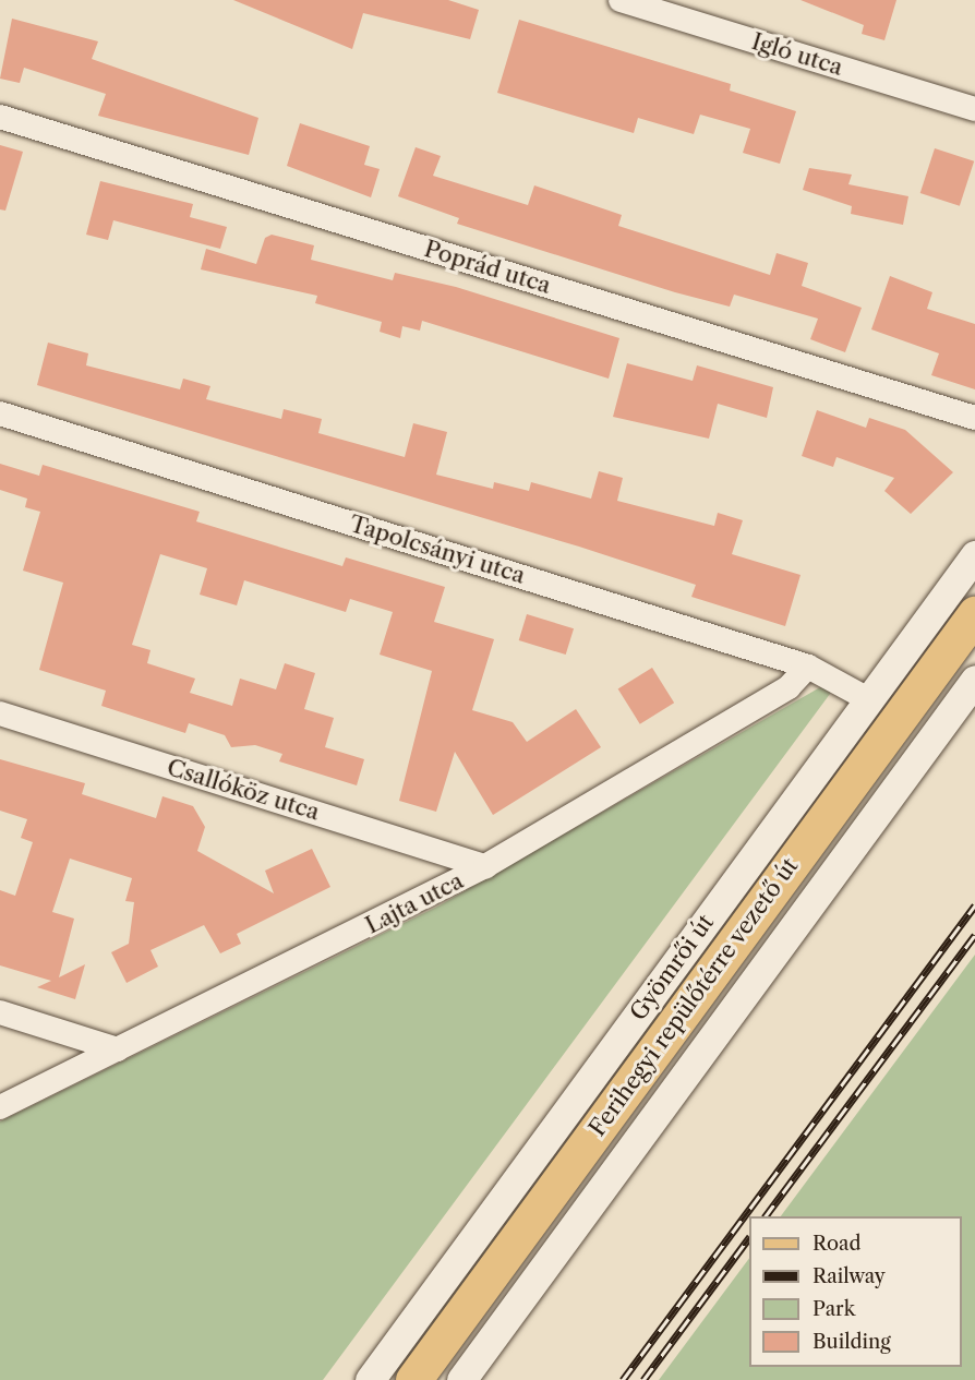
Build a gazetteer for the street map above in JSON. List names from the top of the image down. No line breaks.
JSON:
{"streets":{"main road":["Ferihegyi repülőtérre vezető út"],"street":["Igló utca","Poprád utca","Tapolcsányi utca","Csallóköz utca","Lajta utca","Gyömrői út"]},"crossings":[["Tapolcsányi utca","Lajta utca"],["Tapolcsányi utca","Gyömrői út"],["Csallóköz utca","Lajta utca"]],"legend":["Road","Railway","Park","Building"]}
